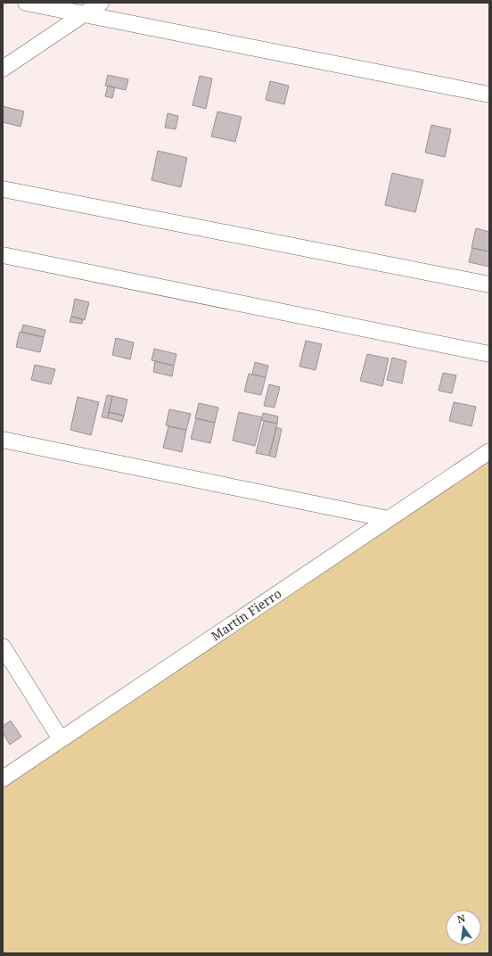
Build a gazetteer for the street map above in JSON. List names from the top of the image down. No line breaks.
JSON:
{"streets":{"street":["Martín Fierro"]},"north":"top"}
